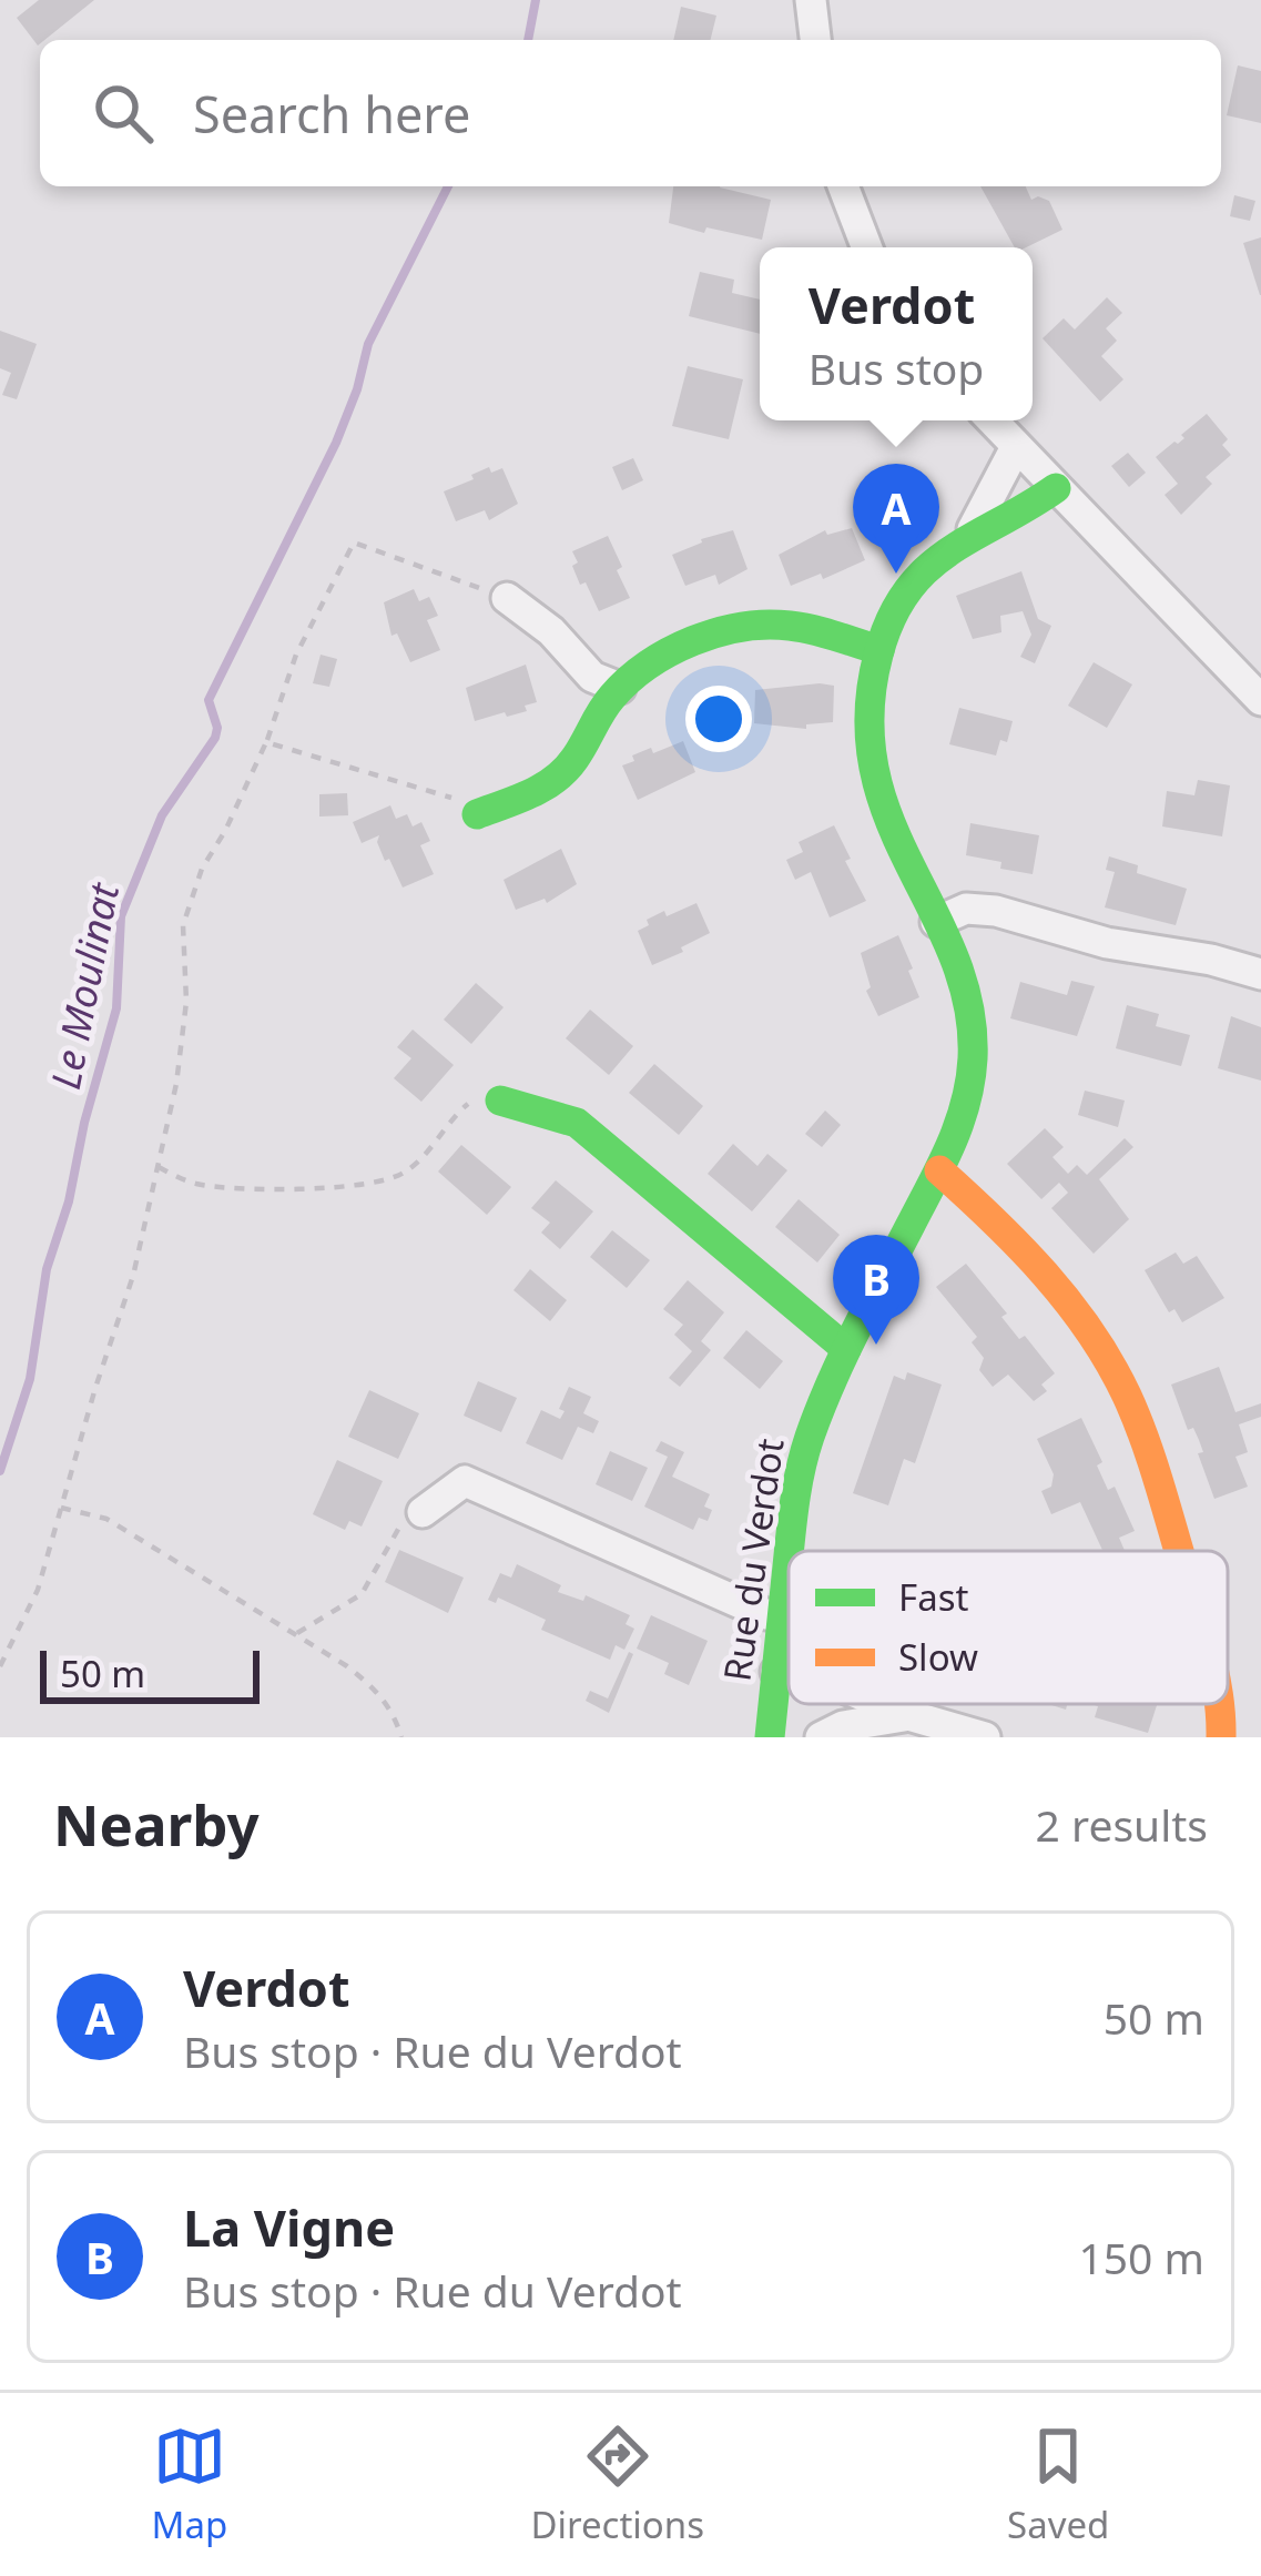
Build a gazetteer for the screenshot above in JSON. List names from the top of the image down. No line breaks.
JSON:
{"streets":{"street":["Rue du Verdot"]},"water":["Le Moulinat"],"legend":["Fast","Slow"],"scale_bar":"50 m","page":{"search":"Search here","popup":["Verdot","Bus stop"],"pins":["A","B"],"scale":"50 m","heading":["Nearby","2 results"],"list":[{"mark":"A","name":"Verdot","note":"Bus stop · Rue du Verdot","value":"50 m"},{"mark":"B","name":"La Vigne","note":"Bus stop · Rue du Verdot","value":"150 m"}],"nav":["Map","Directions","Saved"]}}
